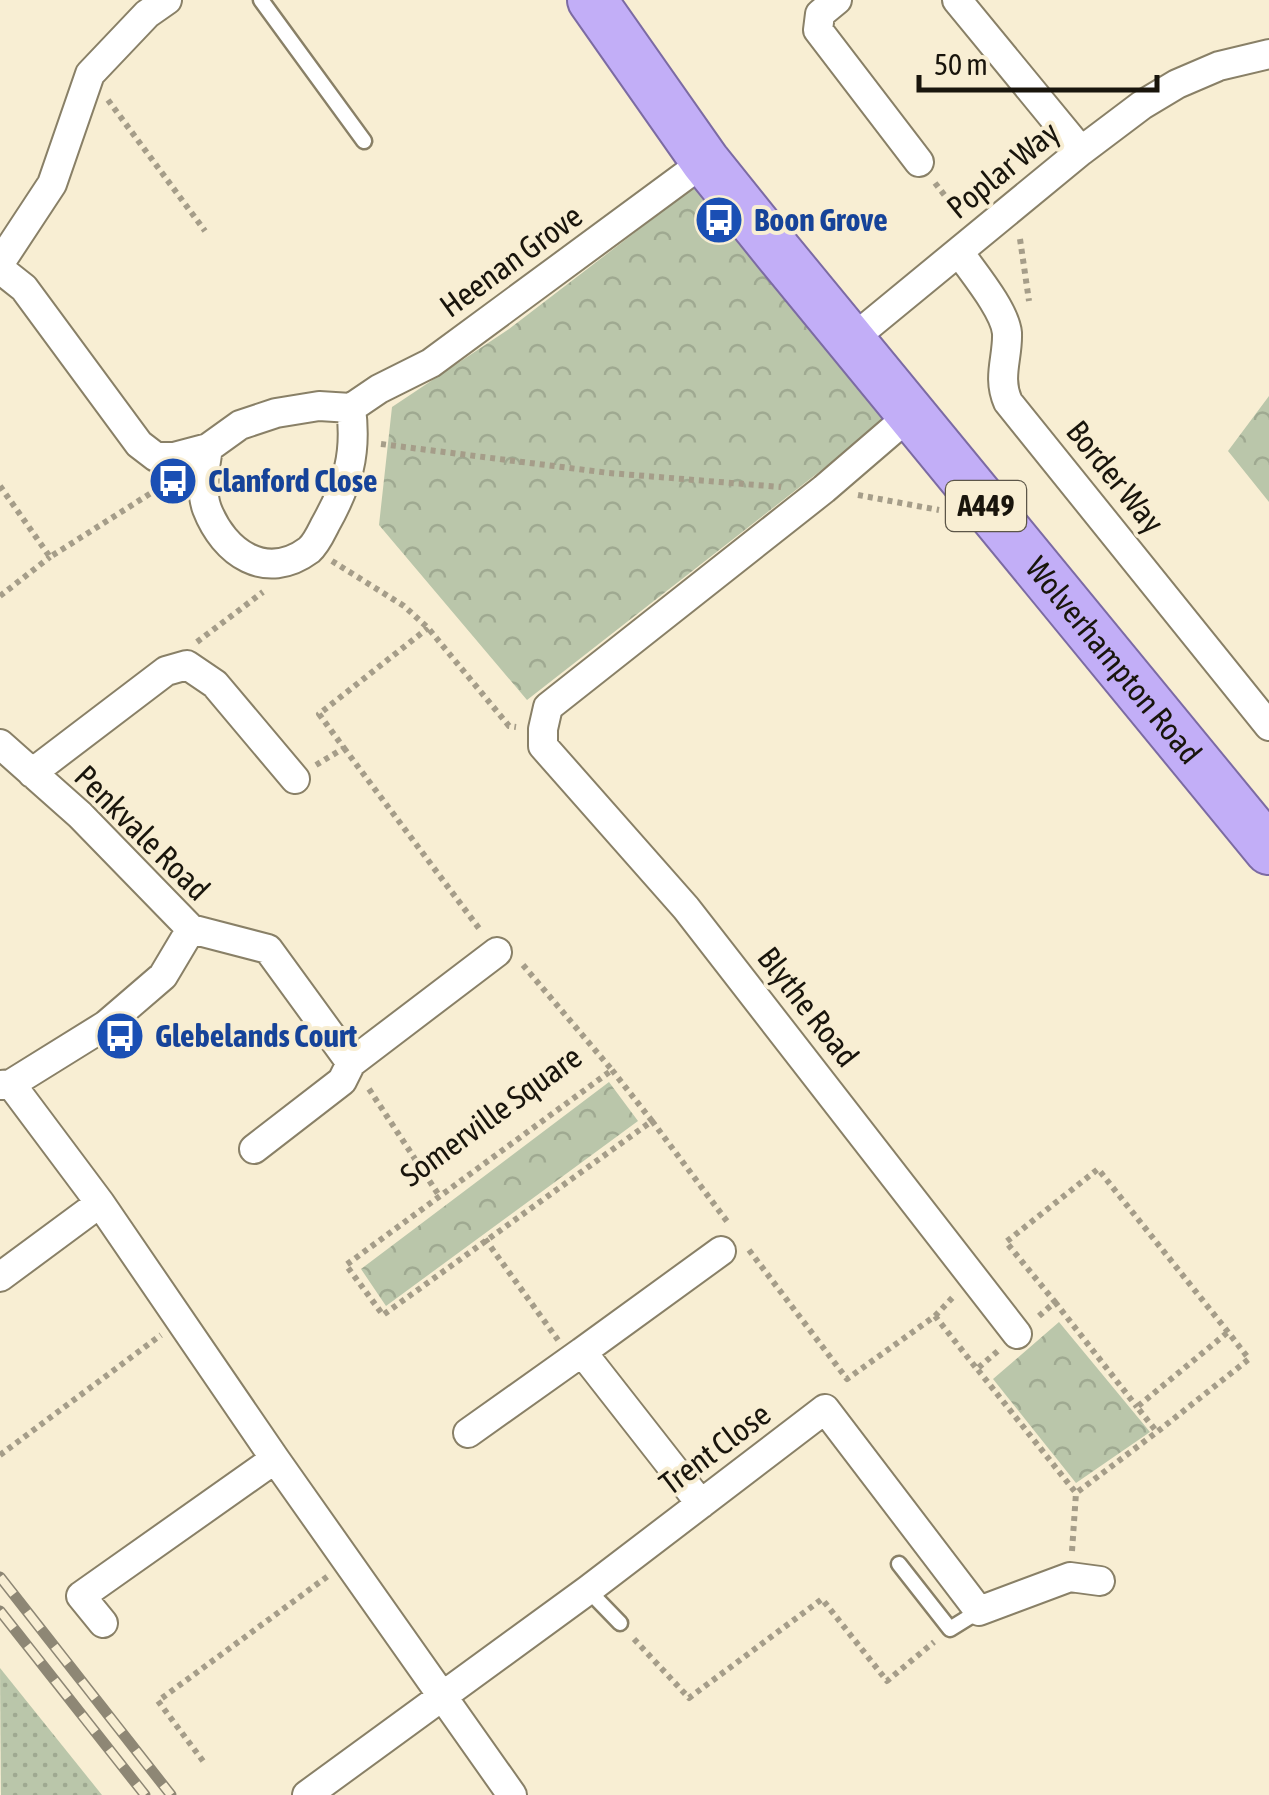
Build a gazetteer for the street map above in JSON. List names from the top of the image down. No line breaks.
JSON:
{"streets":{"highway":["A449","Wolverhampton Road"],"street":["Poplar Way","Heenan Grove","Border Way","Penkvale Road","Blythe Road","Trent Close"],"path":["Somerville Square"]},"crossings":[["Poplar Way","Border Way"],["Poplar Way","Wolverhampton Road"],["Heenan Grove","Wolverhampton Road"],["Penkvale Road","Trent Close"]],"places":{"bus stop":["Boon Grove","Clanford Close","Glebelands Court"]},"scale_bar":"50 m"}
